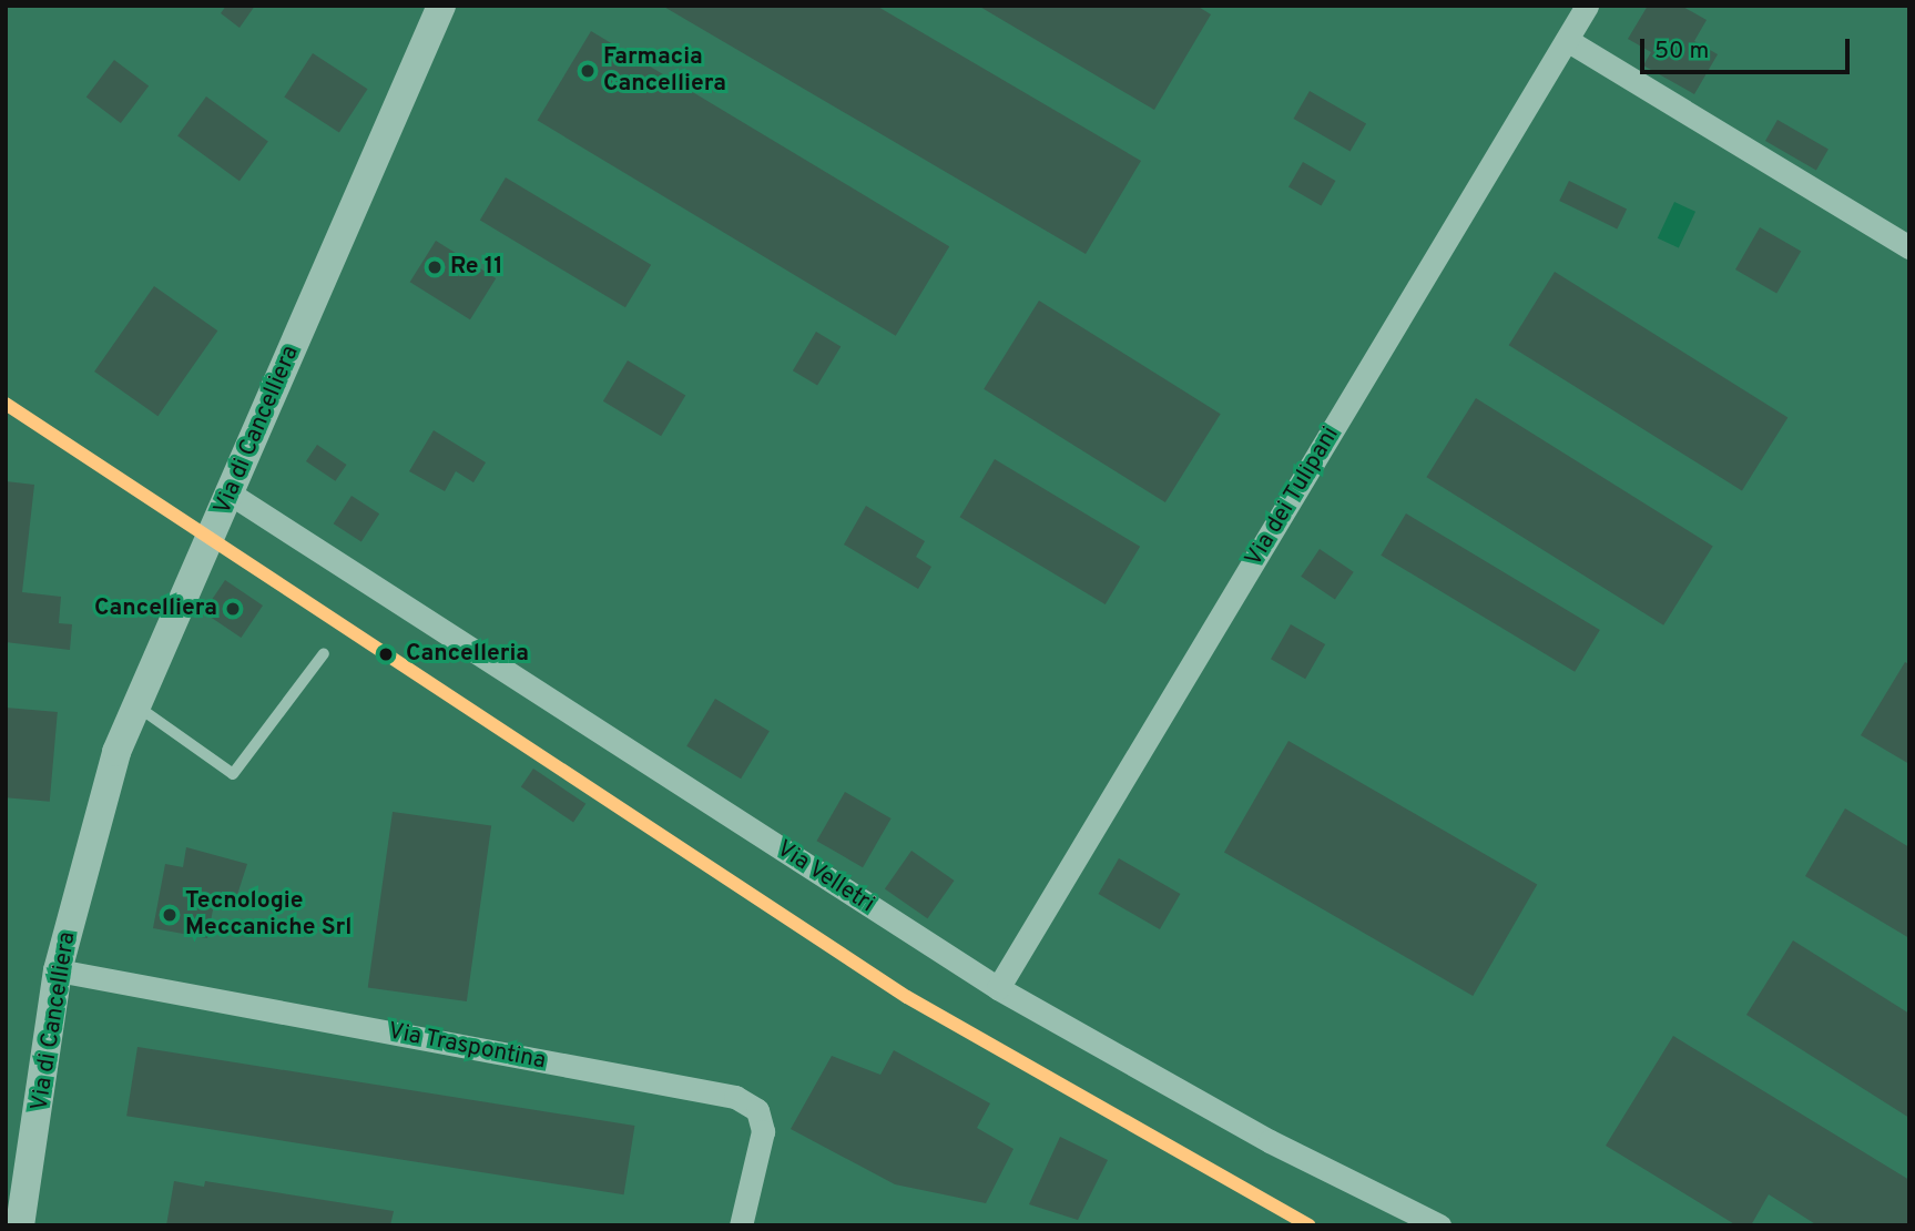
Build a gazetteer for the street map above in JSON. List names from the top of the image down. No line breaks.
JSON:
{"streets":{"street":["Via di Cancelliera","Via dei Tulipani","Via Velletri","Via Traspontina"]},"crossings":[["Via di Cancelliera","Via Velletri"],["Via di Cancelliera","Via Traspontina"],["Via dei Tulipani","Via Velletri"]],"places":["Farmacia Cancelliera","Re 11","Cancelliera","Cancelleria","Tecnologie Meccaniche Srl"],"scale_bar":"50 m"}
